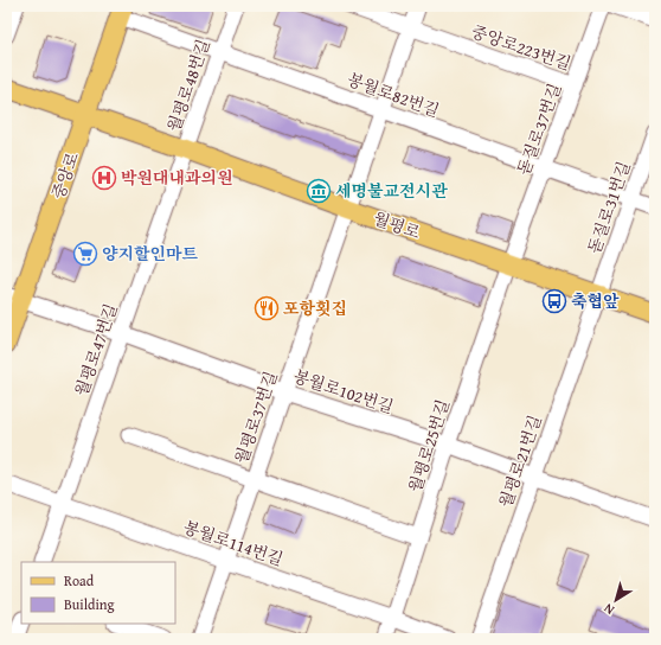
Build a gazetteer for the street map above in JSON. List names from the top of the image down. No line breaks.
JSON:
{"streets":{"main road":["중앙로","월평로"],"street":["중앙로223번길","월평로48번길","봉월로82번길","돋질로37번길","돋질로31번길","월평로47번길","봉월로102번길","월평로37번길","월평로25번길","월평로21번길","봉월로114번길"]},"crossings":[["중앙로223번길","돋질로37번길"],["중앙로223번길","월평로37번길"],["월평로48번길","봉월로82번길"],["월평로48번길","월평로"],["월평로48번길","월평로47번길"],["봉월로82번길","돋질로37번길"],["봉월로82번길","중앙로"],["봉월로82번길","돋질로31번길"],["봉월로82번길","월평로37번길"],["돋질로37번길","월평로"],["돋질로37번길","월평로25번길"],["중앙로","월평로"],["중앙로","봉월로102번길"],["돋질로31번길","월평로"],["돋질로31번길","월평로21번길"],["월평로","월평로47번길"],["월평로","월평로37번길"],["월평로","월평로25번길"],["월평로","월평로21번길"],["월평로47번길","봉월로102번길"],["월평로47번길","봉월로114번길"],["봉월로102번길","월평로37번길"],["봉월로102번길","월평로25번길"],["봉월로102번길","월평로21번길"],["월평로37번길","봉월로114번길"],["월평로25번길","봉월로114번길"]],"places":{"hospital":["박원대내과의원"],"museum":["세명불교전시관"],"supermarket":["양지할인마트"],"bus stop":["축협앞"],"restaurant":["포항횟집"]},"legend":["Road","Building"],"north":"bottom left"}
